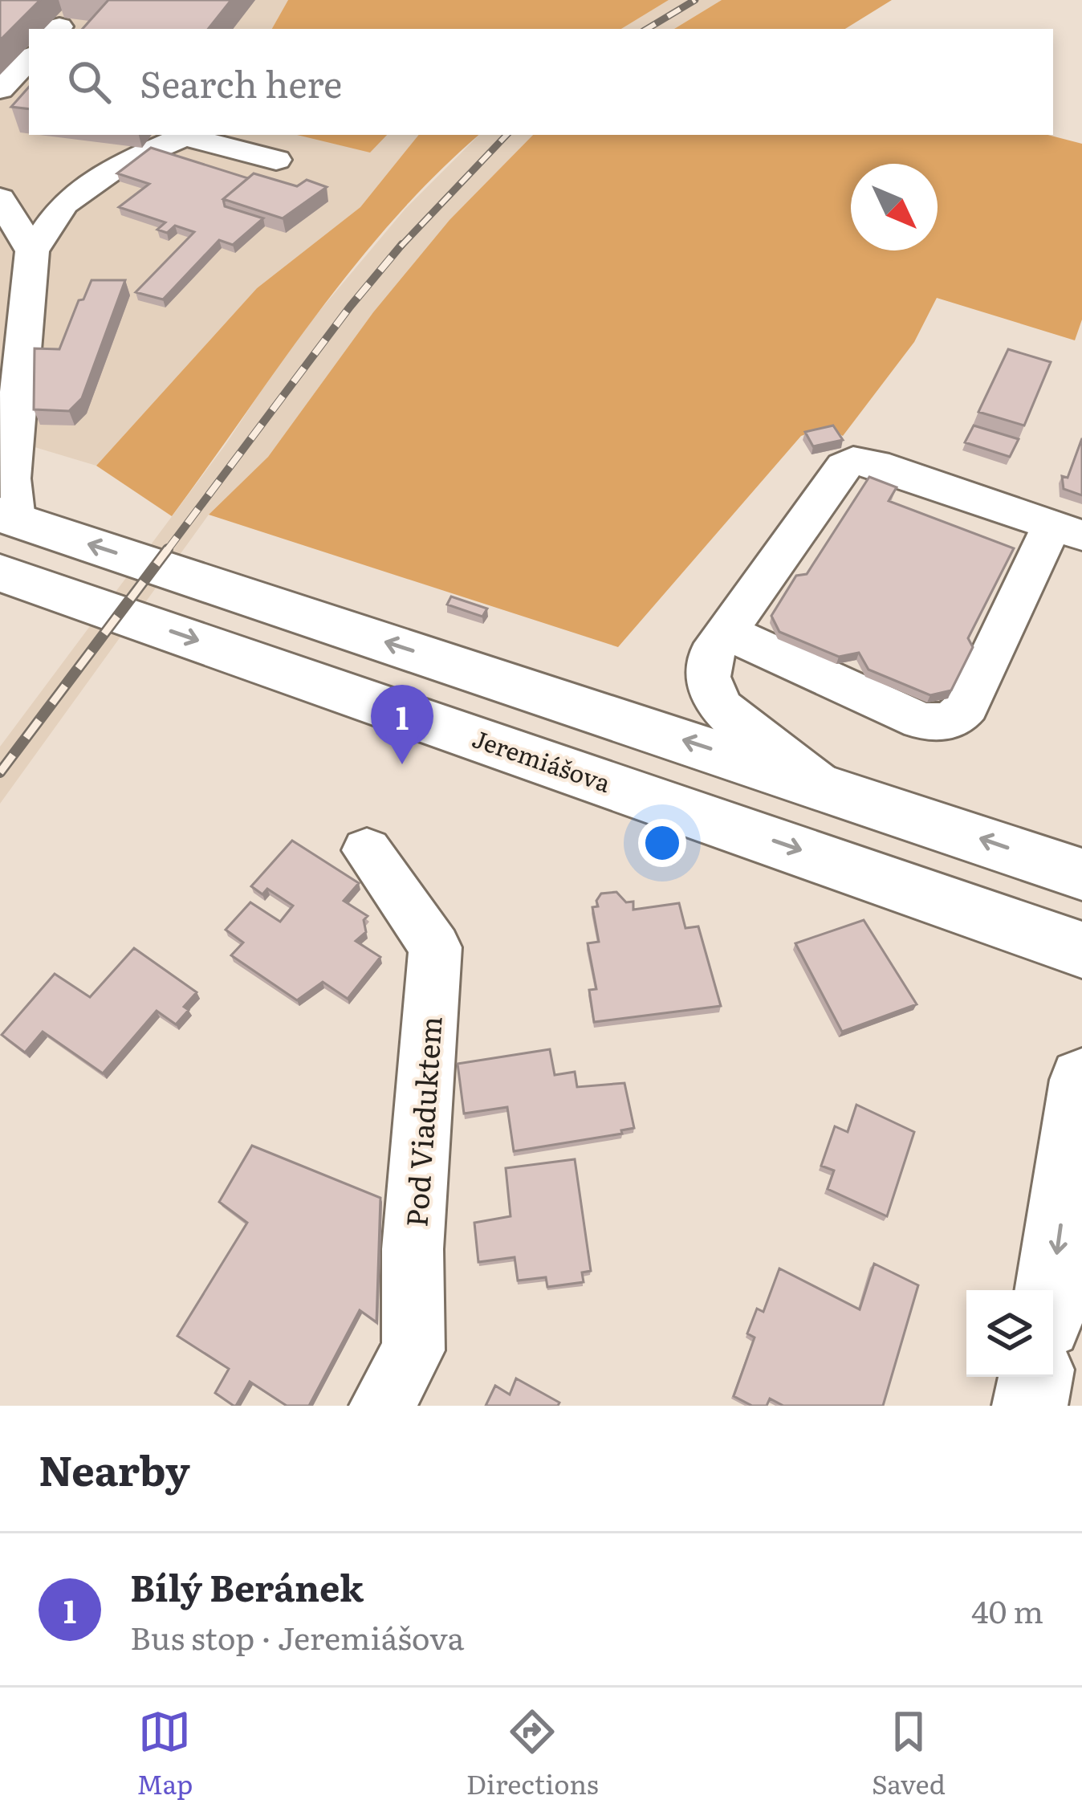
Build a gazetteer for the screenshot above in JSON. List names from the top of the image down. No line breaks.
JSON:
{"streets":{"main road":["Jeremiášova"],"street":["Pod Viaduktem"]},"north":"bottom right","page":{"search":"Search here","pins":"1","heading":"Nearby","list":[{"mark":"1","name":"Bílý Beránek","note":"Bus stop · Jeremiášova","value":"40 m"}],"nav":["Map","Directions","Saved"]}}
